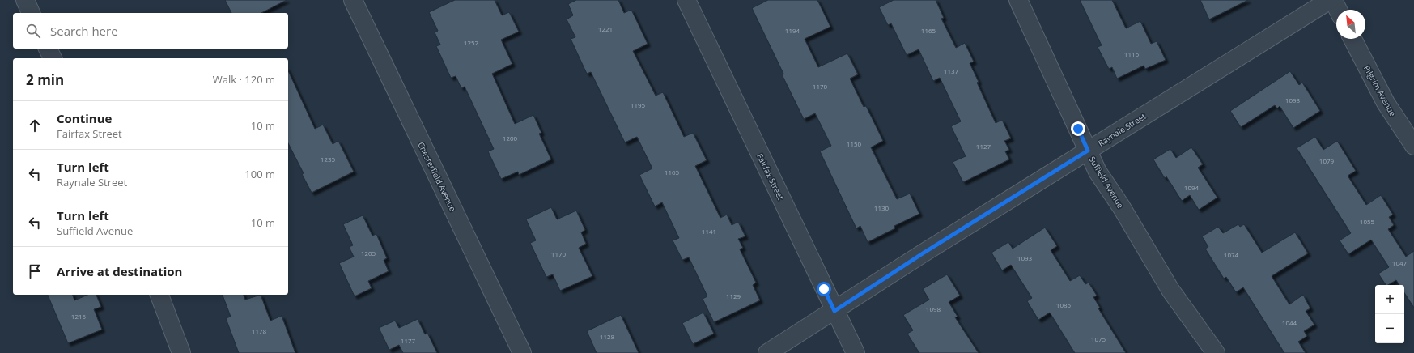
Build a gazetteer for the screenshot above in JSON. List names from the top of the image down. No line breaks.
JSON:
{"streets":{"street":["Pilgrim Avenue","Raynale Street","Chesterfield Avenue","Fairfax Street","Suffield Avenue"]},"crossings":[["Raynale Street","Fairfax Street"],["Raynale Street","Suffield Avenue"]],"house_numbers":["1221","1194","1165","1252","1116","1137","1170","1093","1195","1200","1150","1127","1235","1079","1165","1094","1130","1055","1141","1205","1170","1074","1093","1047","1129","1085","1098","1215","1044","1178","1128","1075","1177"],"north":"top left","page":{"search":"Search here","heading":["2 min","Walk · 120 m"],"list":[["Continue","Fairfax Street","10 m"],["Turn left","Raynale Street","100 m"],["Turn left","Suffield Avenue","10 m"],"Arrive at destination"],"map_buttons":["+","−"]}}
